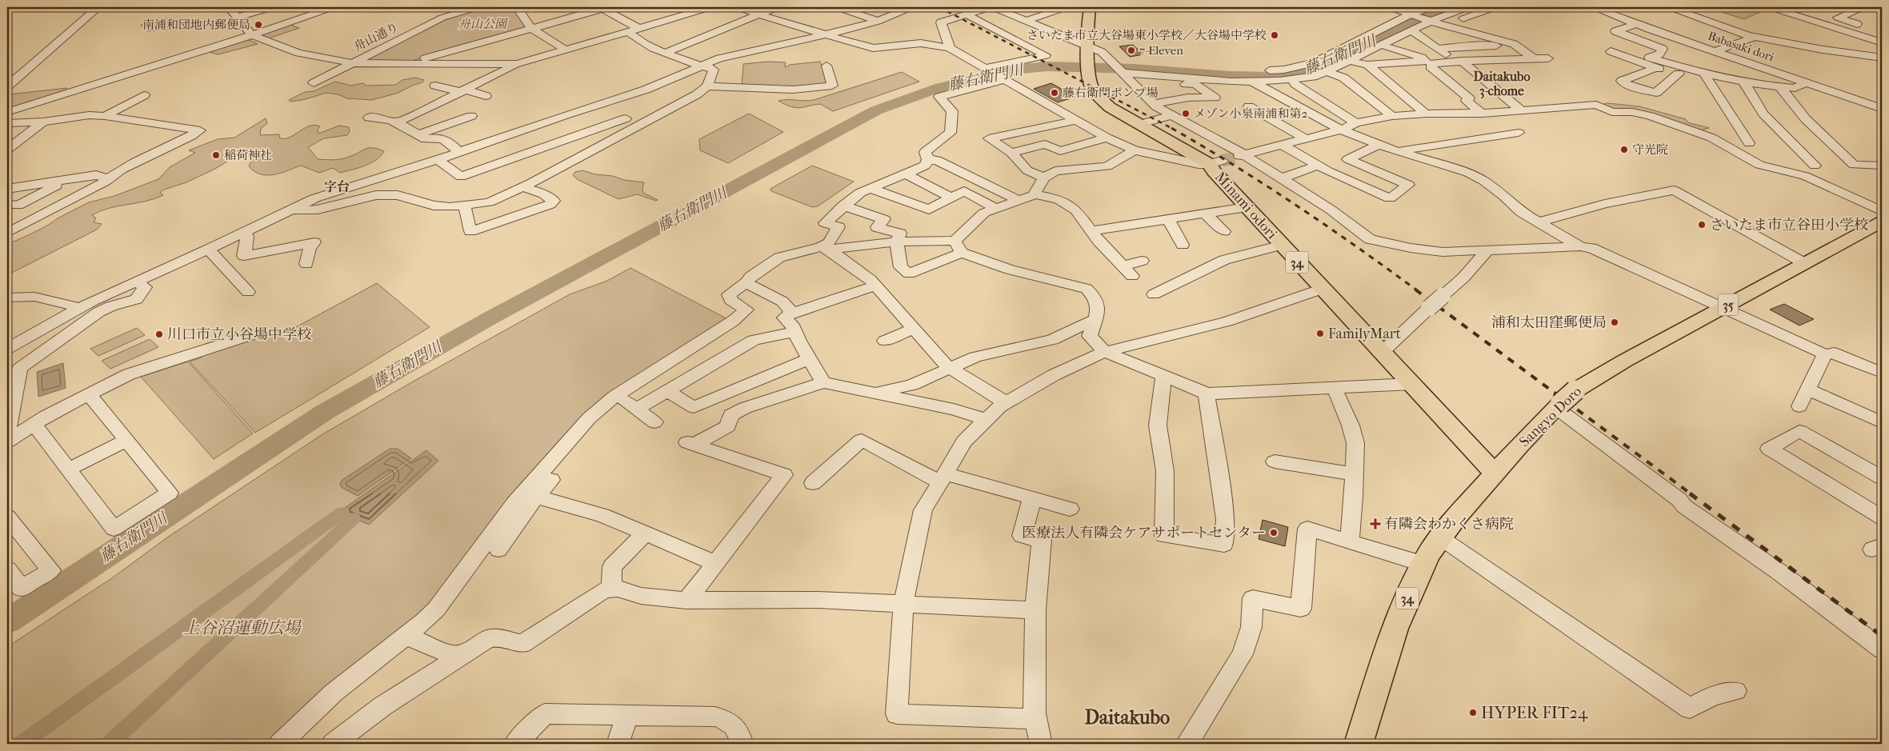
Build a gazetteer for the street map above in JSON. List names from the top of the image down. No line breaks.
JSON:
{"streets":{"main road":["Minami odori","34","35","Sangyo Doro"],"street":["舟山通り","Babasaki dori"]},"crossings":[["Minami odori","34"],["Minami odori","Sangyo Doro"]],"districts":["Daitakubo 3-chome","字台","Daitakubo"],"water":["藤右衛門川"],"parks":["舟山公園","上谷沼運動広場"],"places":{"other":["南浦和団地内郵便局","さいたま市立大谷場東小学校／大谷場中学校","7-Eleven","藤右衛門ポンプ場","メゾン小泉南浦和第2","守光院","稲荷神社","さいたま市立谷田小学校","浦和太田窪郵便局","FamilyMart","川口市立小谷場中学校","医療法人有隣会ケアサポートセンター","HYPER FIT24"],"health":["有隣会わかくさ病院"]}}
